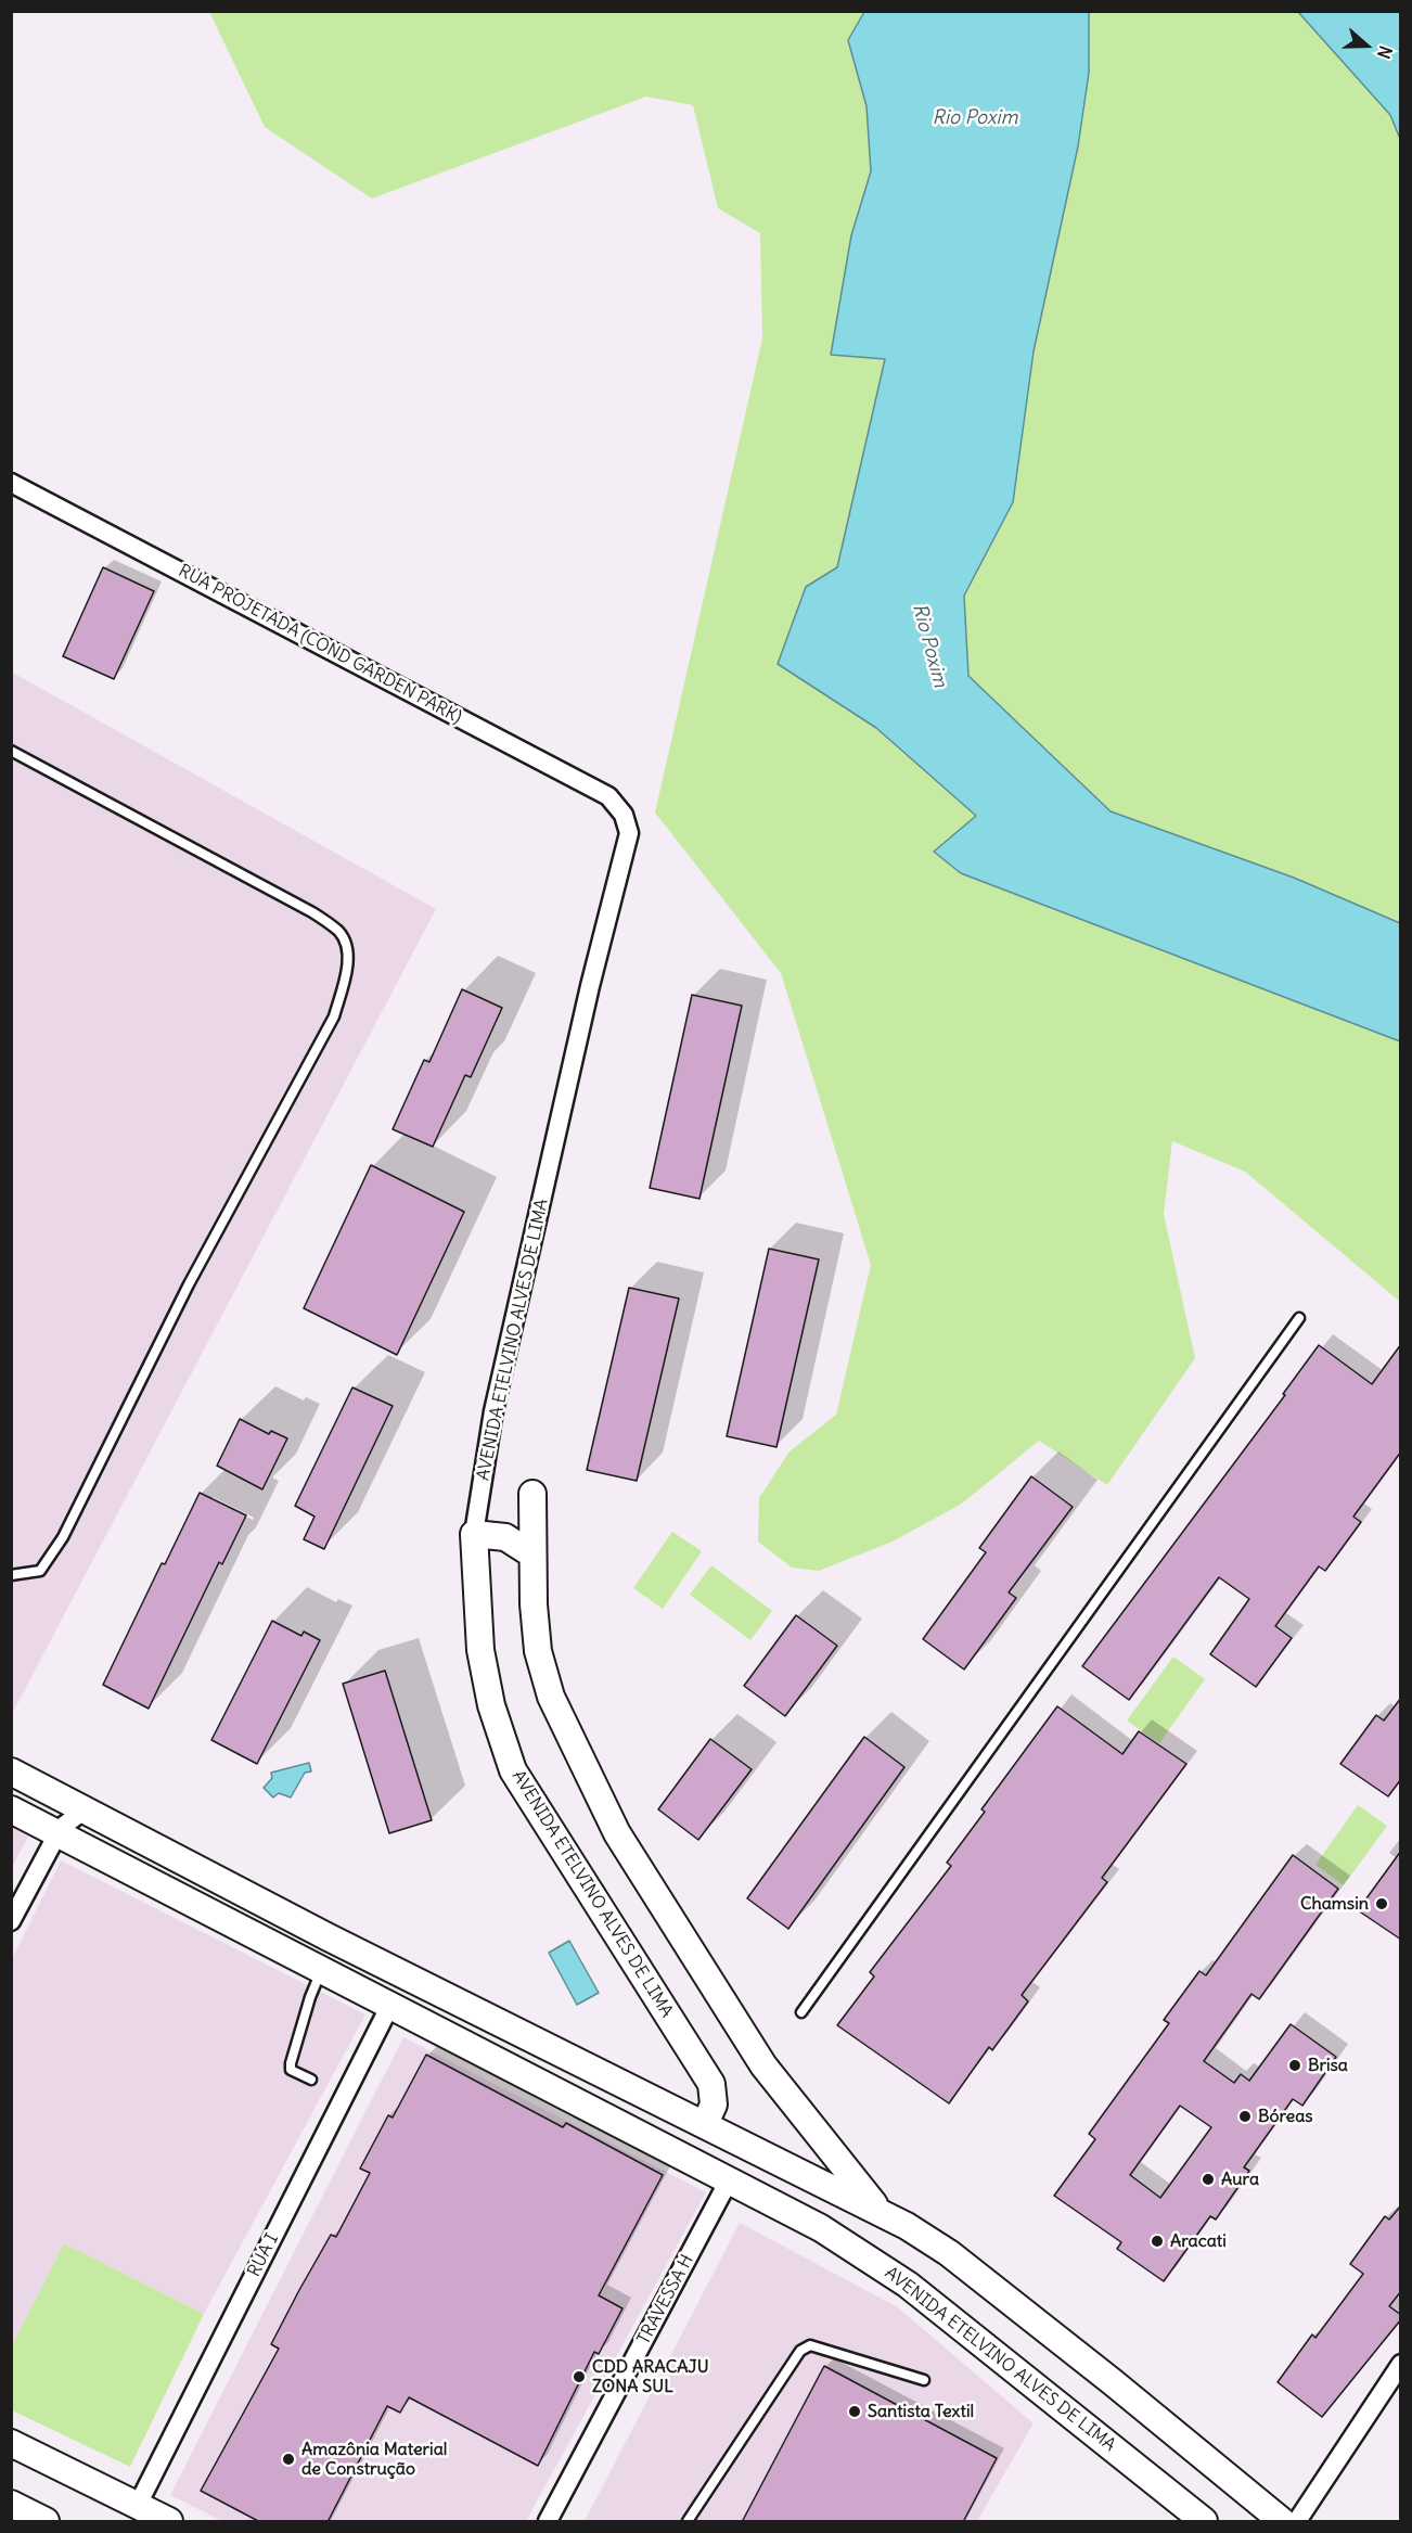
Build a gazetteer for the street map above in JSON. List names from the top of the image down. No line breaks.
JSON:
{"streets":{"main road":["AVENIDA ETELVINO ALVES DE LIMA"],"street":["RUA PROJETADA (COND GARDEN PARK)","RUA I","TRAVESSA H"]},"crossings":[["RUA PROJETADA (COND GARDEN PARK)","AVENIDA ETELVINO ALVES DE LIMA"],["AVENIDA ETELVINO ALVES DE LIMA","RUA I"],["AVENIDA ETELVINO ALVES DE LIMA","TRAVESSA H"]],"water":["Rio Poxim"],"places":["Chamsin","Brisa","Bóreas","Aura","Aracati","CDD ARACAJU ZONA SUL","Santista Textil","Amazônia Material de Construção"],"north":"right"}
